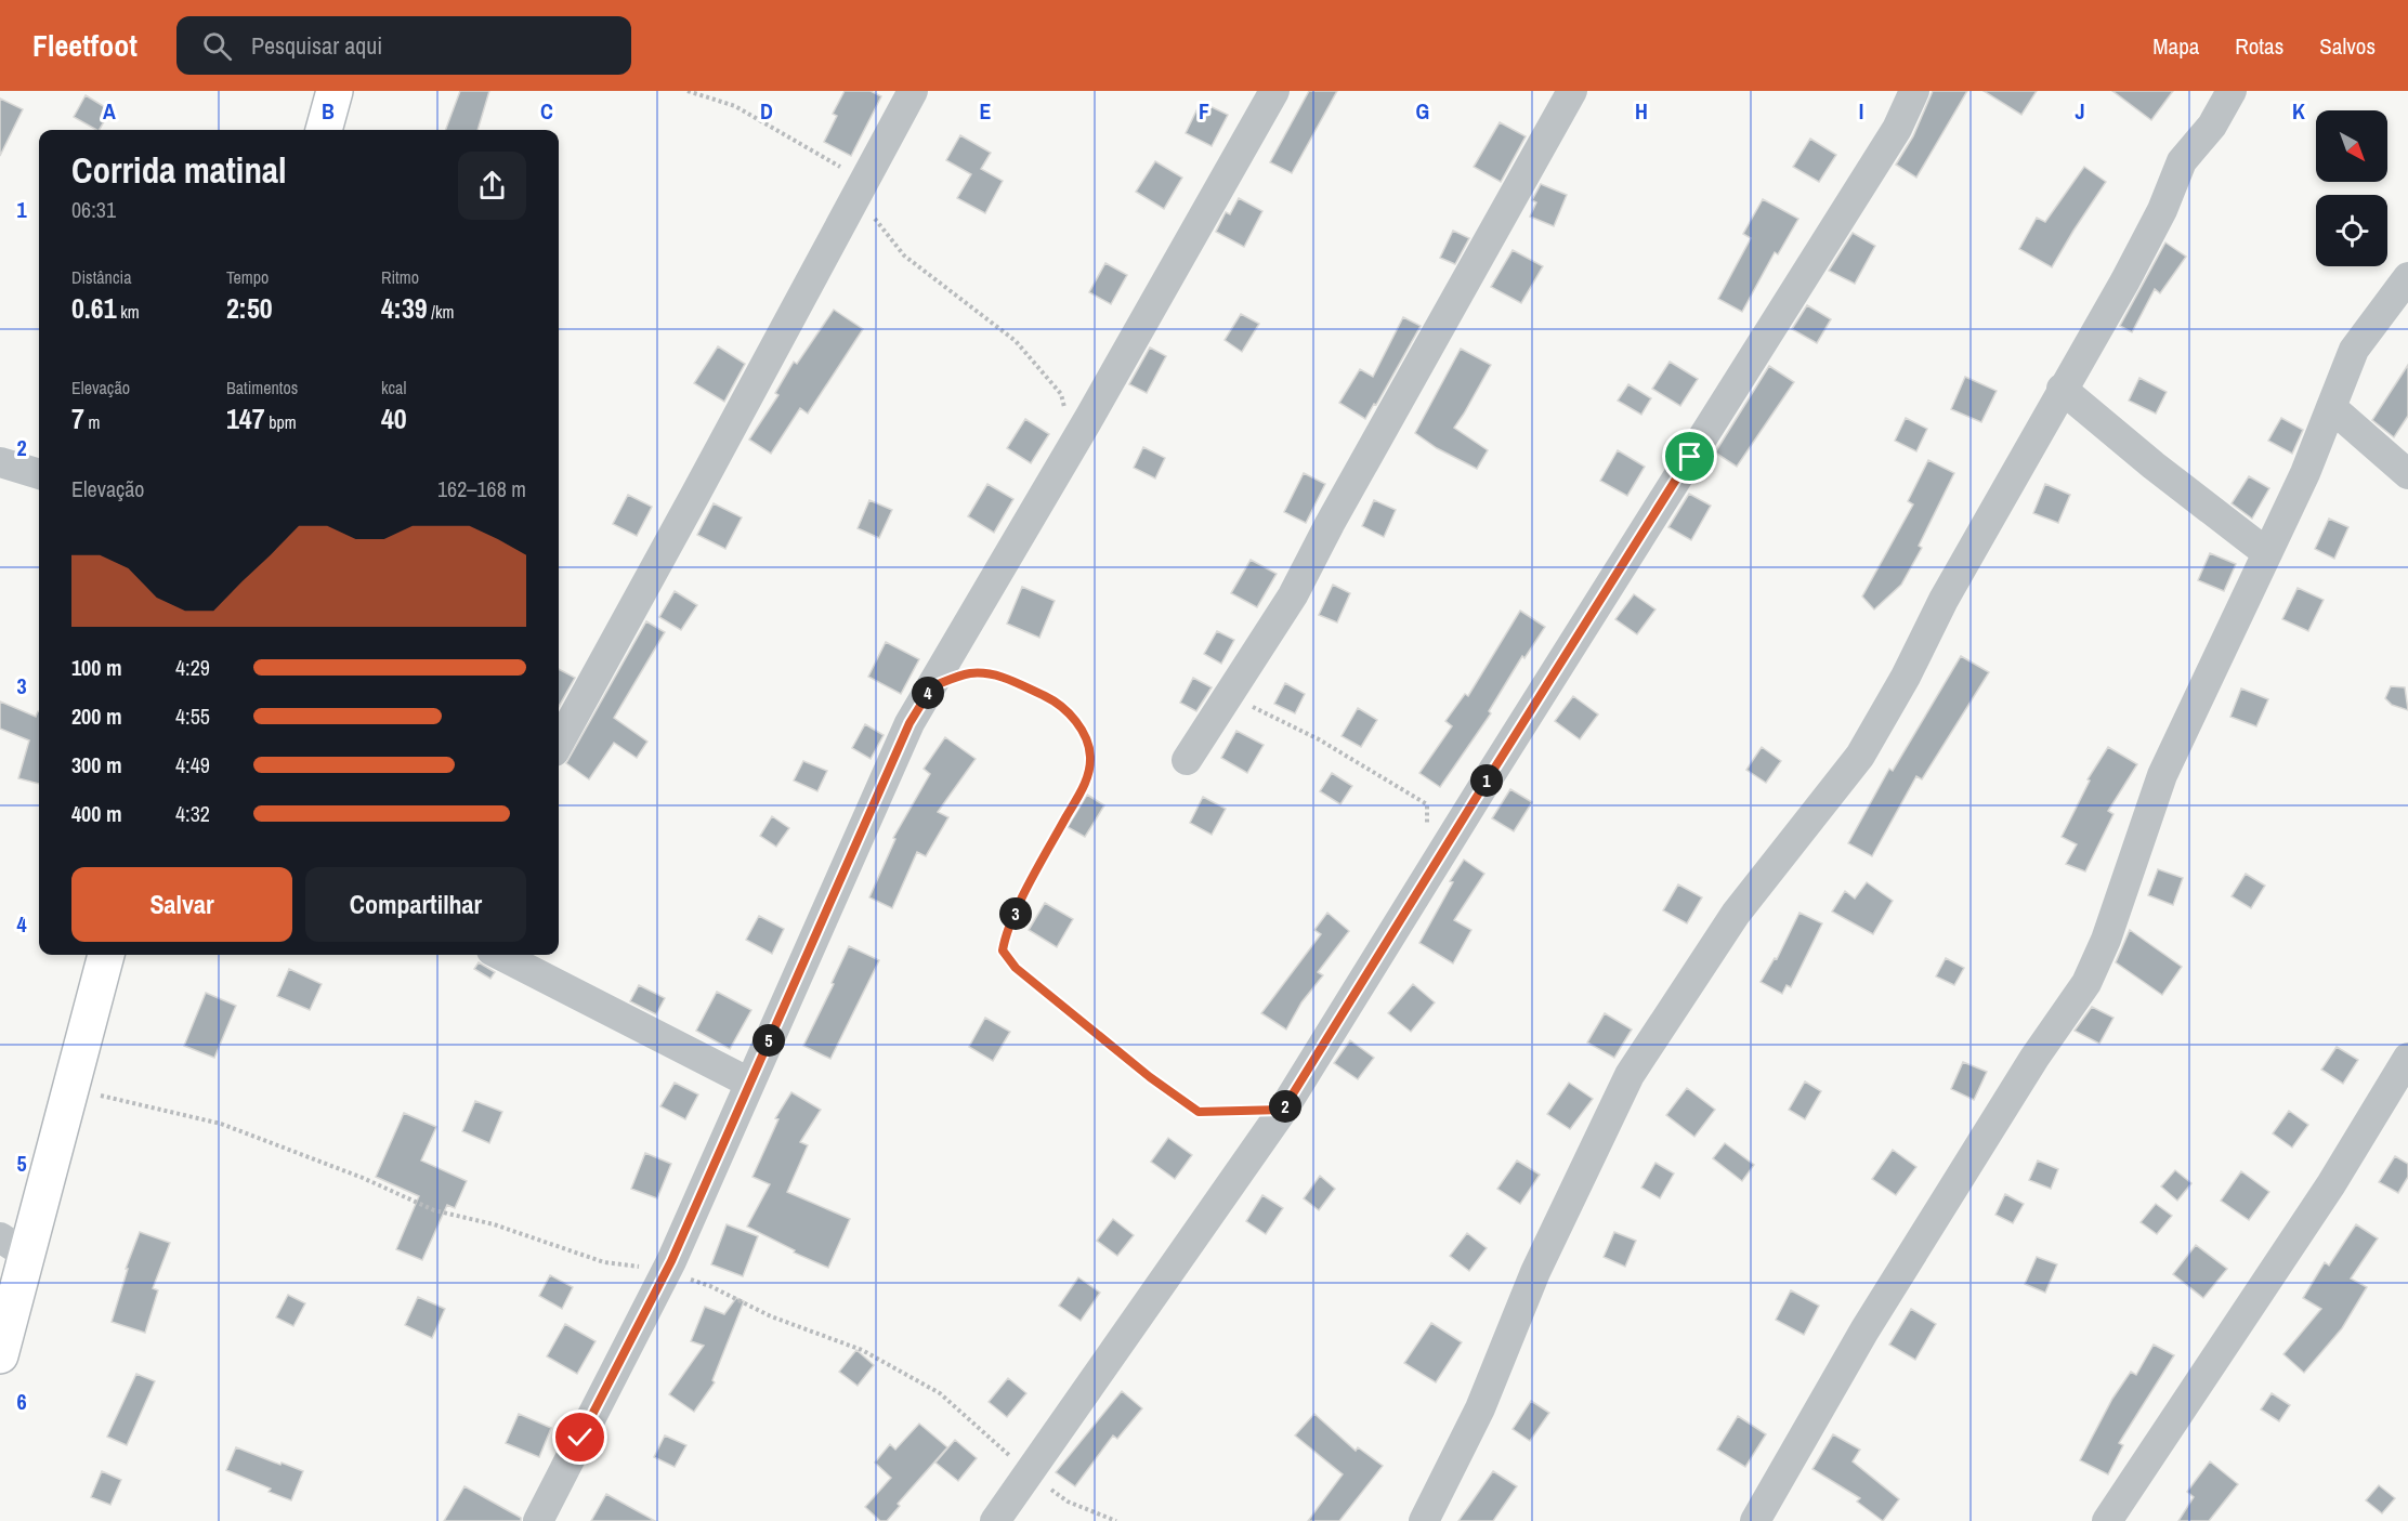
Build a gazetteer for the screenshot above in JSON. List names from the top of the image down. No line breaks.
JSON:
{"north":"bottom right","page":{"header":"Fleetfoot","search":"Pesquisar aqui","nav":["Mapa","Rotas","Salvos"],"heading":["Corrida matinal","06:31"],"stats":[["Distância","0.61 km"],["Tempo","2:50"],["Ritmo","4:39 /km"],["Elevação","7 m"],["Batimentos","147 bpm"],["kcal","40"]],"chart":["Elevação","162–168 m"],"list":[{"name":"100 m","note":"4:29"},{"name":"200 m","note":"4:55"},{"name":"300 m","note":"4:49"},{"name":"400 m","note":"4:32"}],"pins":["4","1","3","5","2"],"buttons":["Salvar","Compartilhar"]},"grid":{"columns":["A","B","C","D","E","F","G","H","I","J","K"],"rows":["1","2","3","4","5","6"]}}
